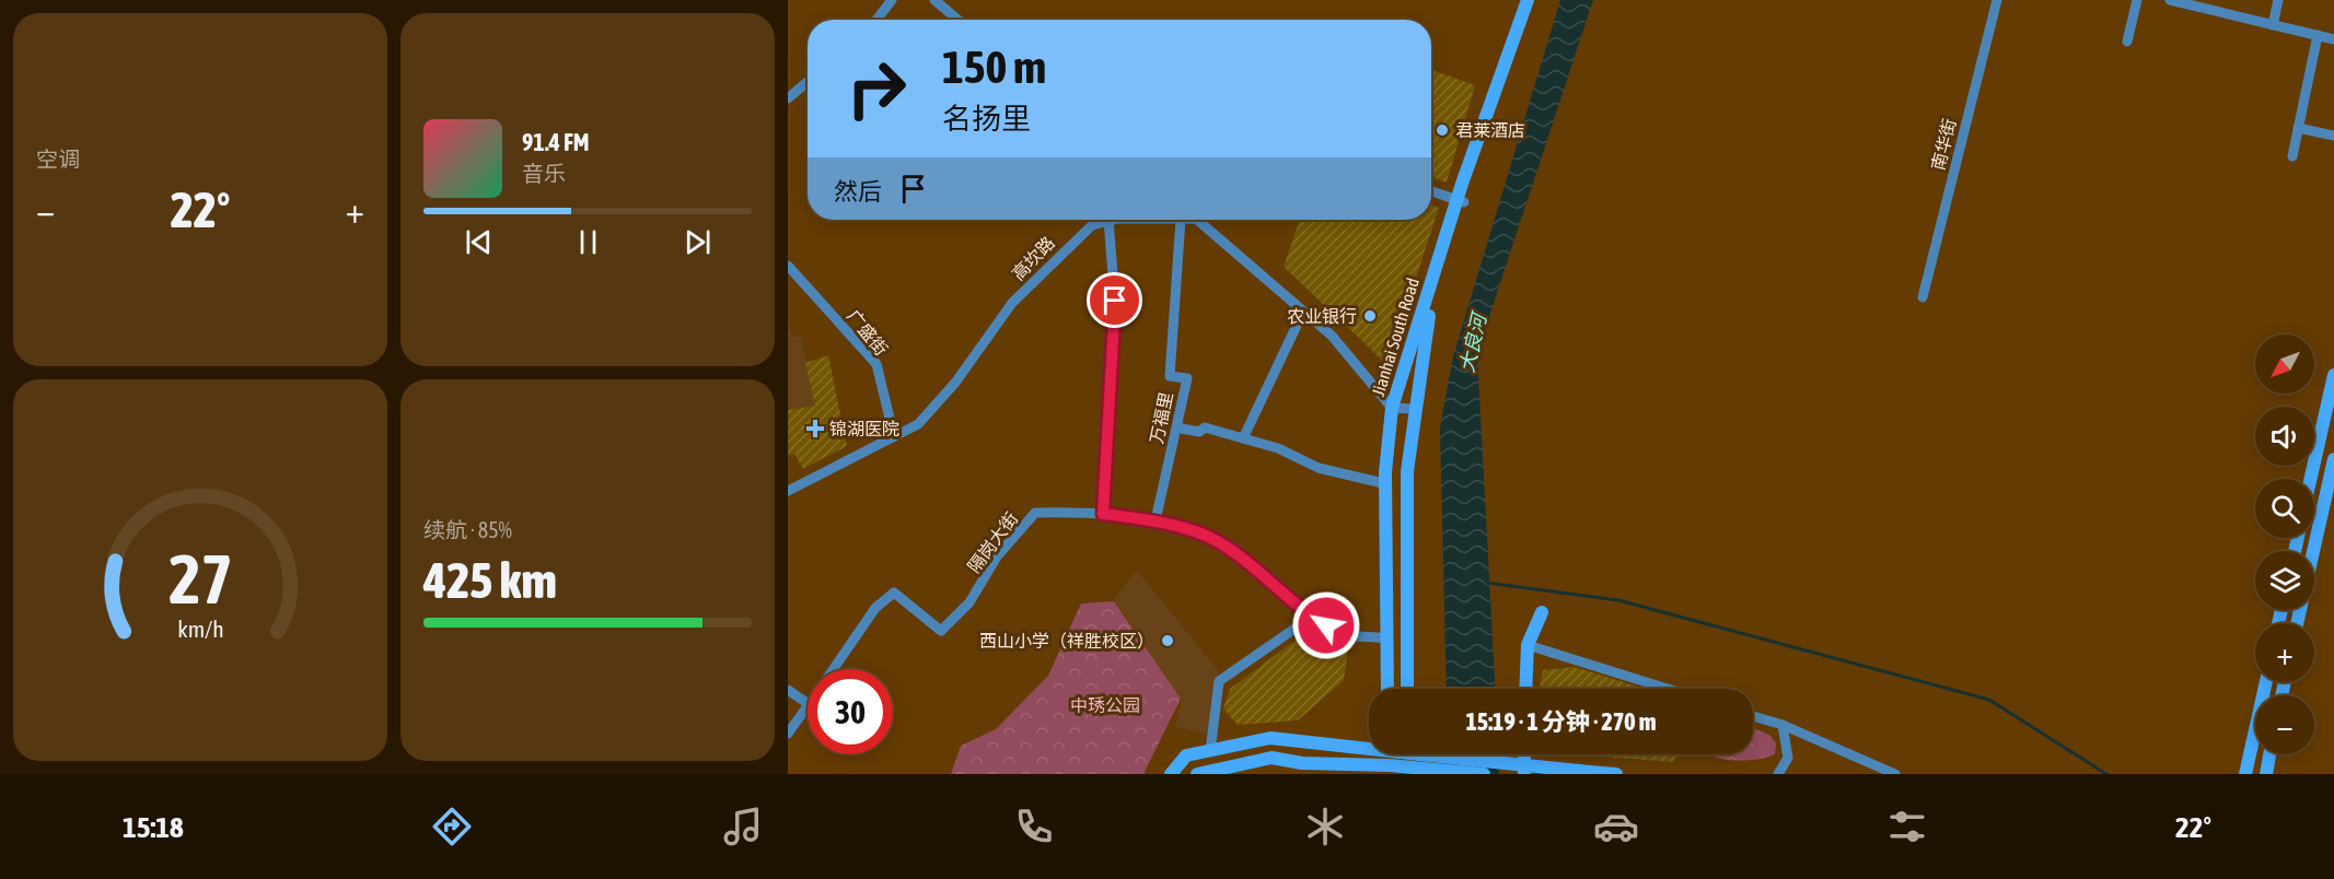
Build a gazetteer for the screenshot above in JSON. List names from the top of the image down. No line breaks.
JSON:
{"streets":{"main road":["Jianhai South Road"],"street":["南华街","高坎路","广盛街","万福里","隔岗大街"]},"crossings":[["高坎路","广盛街"],["Jianhai South Road","隔岗大街"],["万福里","隔岗大街"]],"water":["大良河"],"parks":["中琇公园"],"places":{"other":["君莱酒店","农业银行","西山小学（祥胜校区）"],"health":["锦湖医院"]},"north":"bottom left","page":{"tile":["空调",["续航 · 85%","425 km"]],"turn":["150 m","名扬里"],"song":["91.4 FM","音乐"],"then":"然后","heat":["−","22°","+"],"map_buttons":["+","−"],"limit":"30","trip":"15:19 · 1 分钟 · 270 m","tabs":["15:18","22°"],"gauge":["27","km/h"]}}
